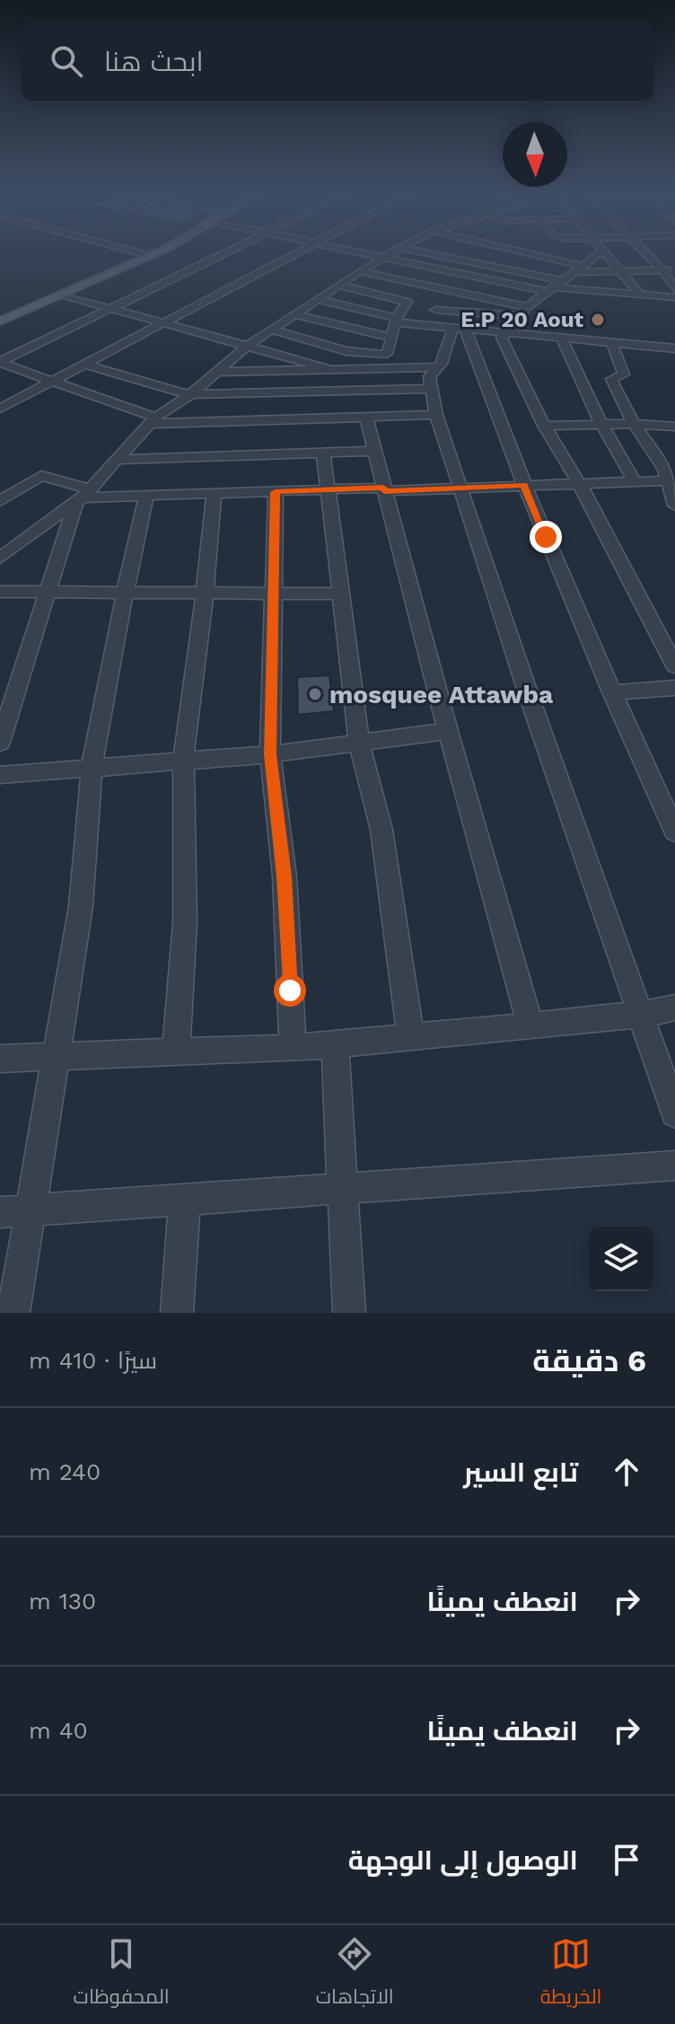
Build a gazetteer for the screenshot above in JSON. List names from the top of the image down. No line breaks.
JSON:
{"places":["E.P 20 Aout","mosquee Attawba"],"north":"bottom","page":{"search":"ابحث هنا","heading":["6 دقيقة","سيرًا · 410 m"],"list":[["تابع السير","240 m"],["انعطف يمينًا","130 m"],["انعطف يمينًا","40 m"],"الوصول إلى الوجهة"],"nav":["الخريطة","الاتجاهات","المحفوظات"]}}
